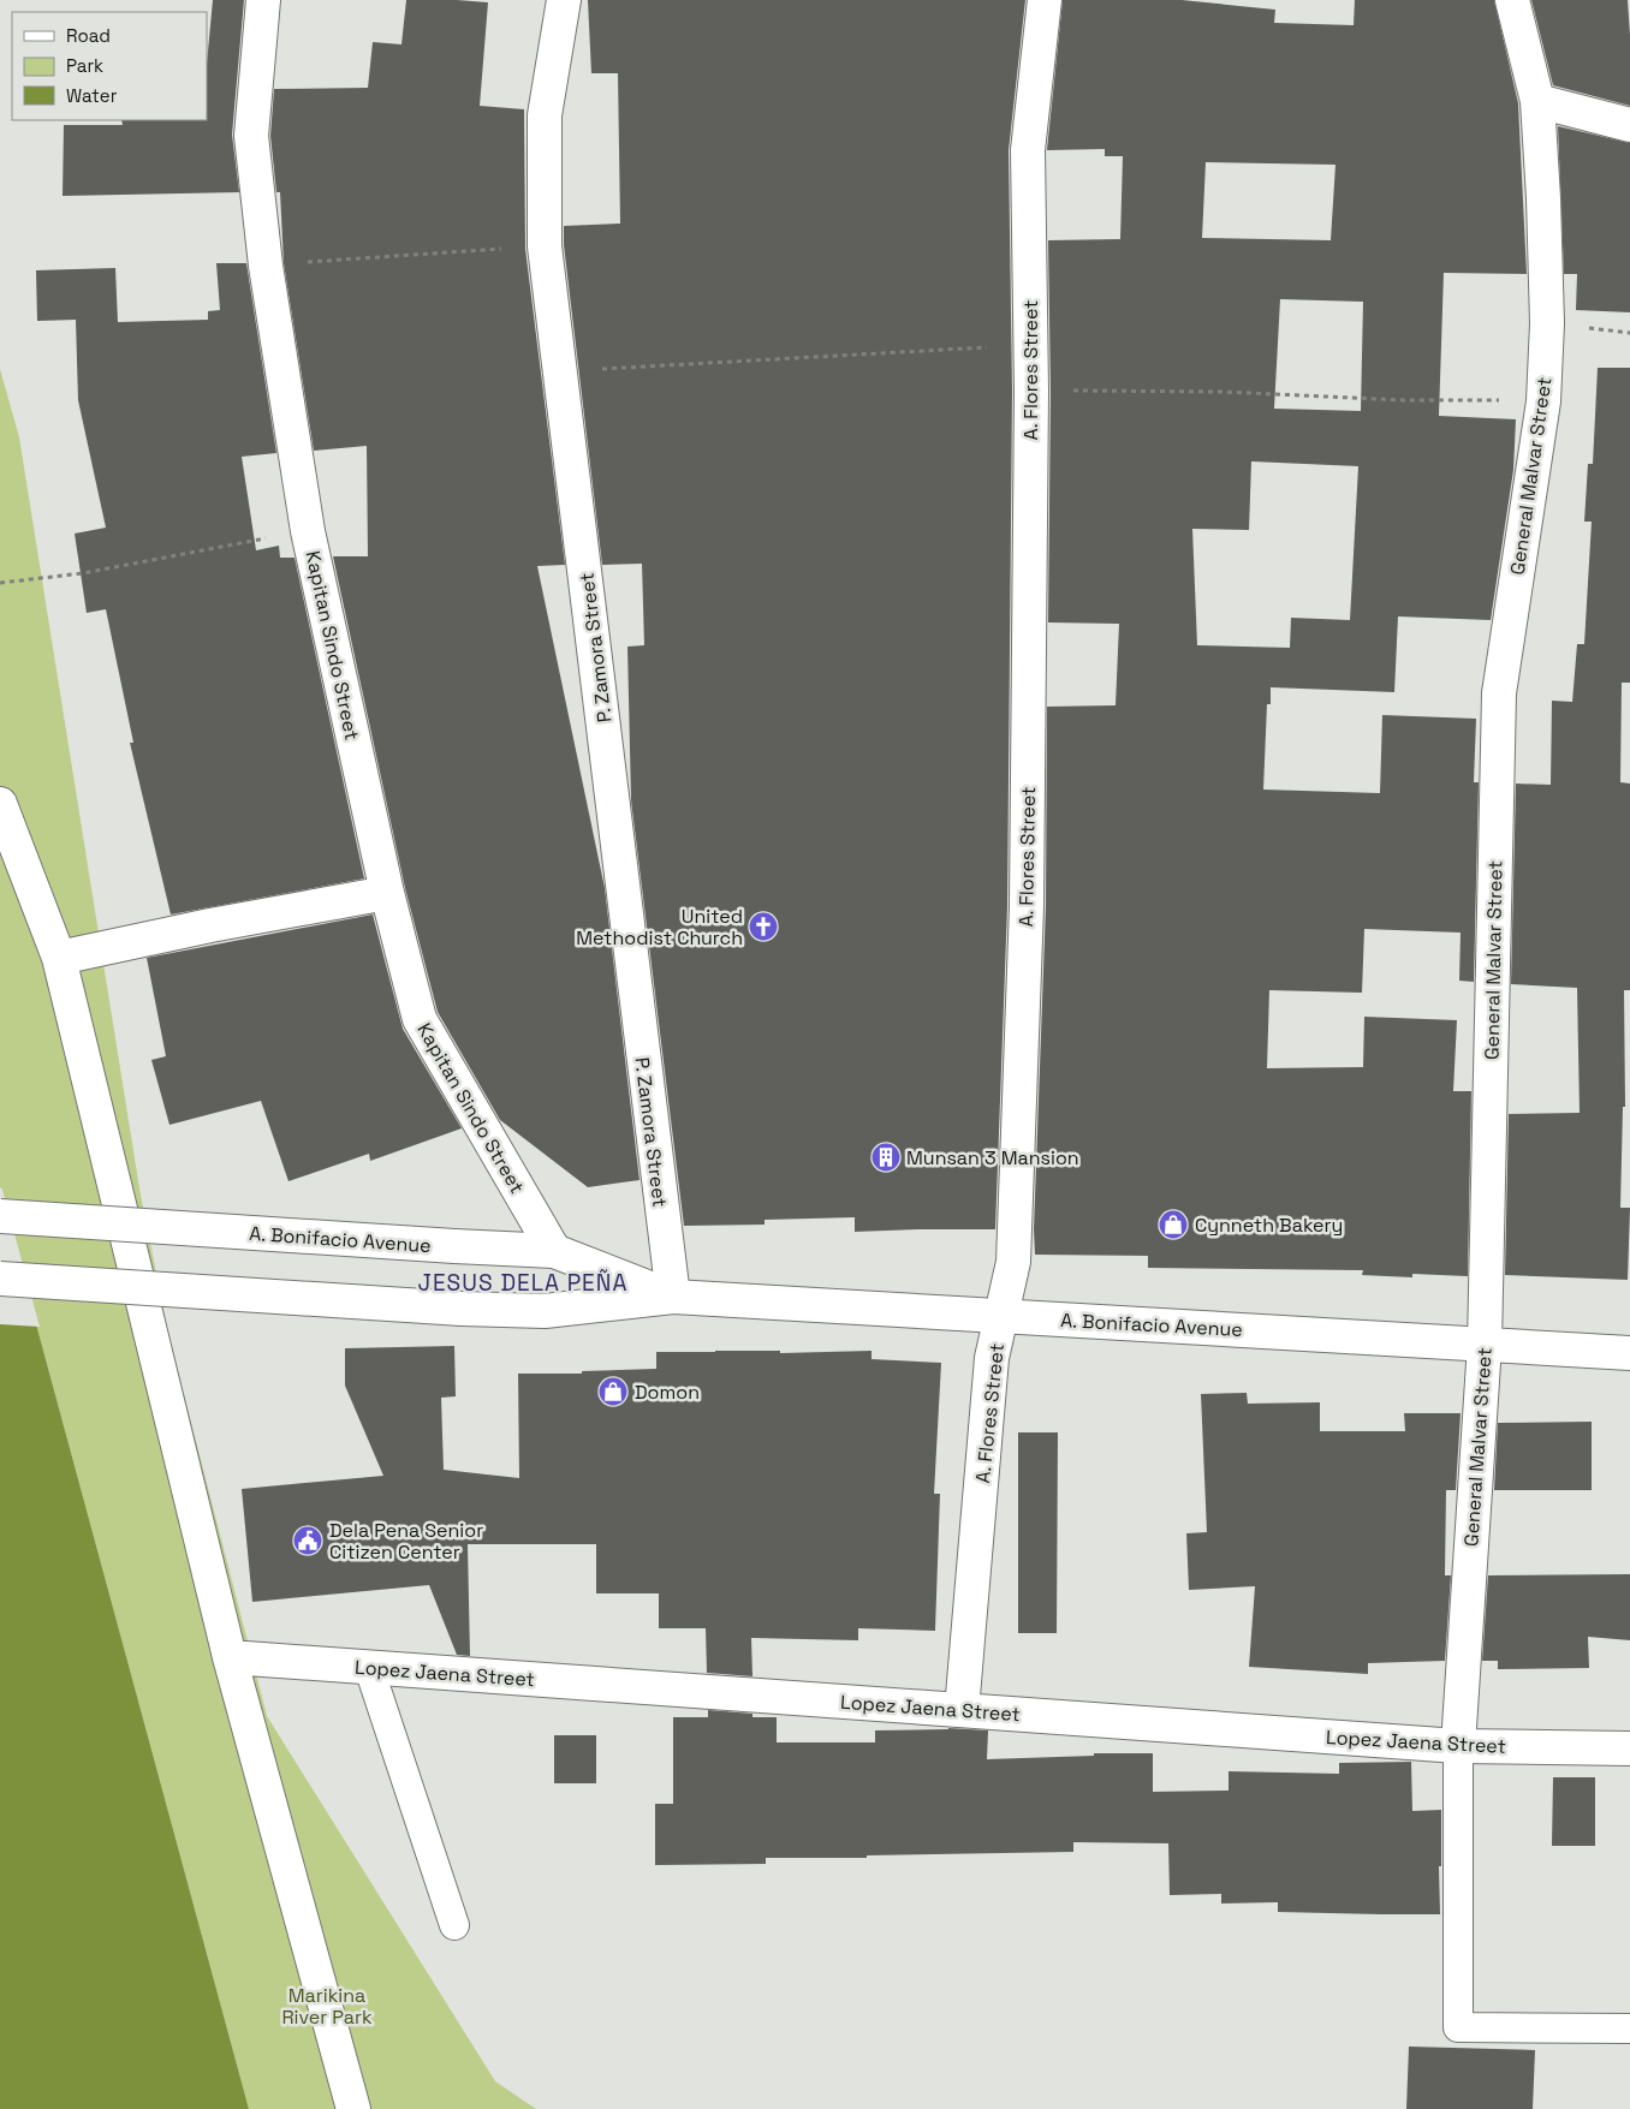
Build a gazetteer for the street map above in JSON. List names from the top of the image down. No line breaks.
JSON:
{"streets":{"street":["A. Flores Street","General Malvar Street","Kapitan Sindo Street","P. Zamora Street","A. Bonifacio Avenue","Lopez Jaena Street"]},"crossings":[["A. Flores Street","A. Bonifacio Avenue"],["A. Flores Street","Lopez Jaena Street"],["General Malvar Street","A. Bonifacio Avenue"],["General Malvar Street","Lopez Jaena Street"],["Kapitan Sindo Street","A. Bonifacio Avenue"],["P. Zamora Street","A. Bonifacio Avenue"]],"districts":["JESUS DELA PEÑA"],"parks":["Marikina River Park"],"places":{"church":["United Methodist Church"],"building":["Munsan 3 Mansion"],"shop":["Cynneth Bakery","Domon"],"public building":["Dela Pena Senior Citizen Center"]},"legend":["Road","Park","Water"]}
